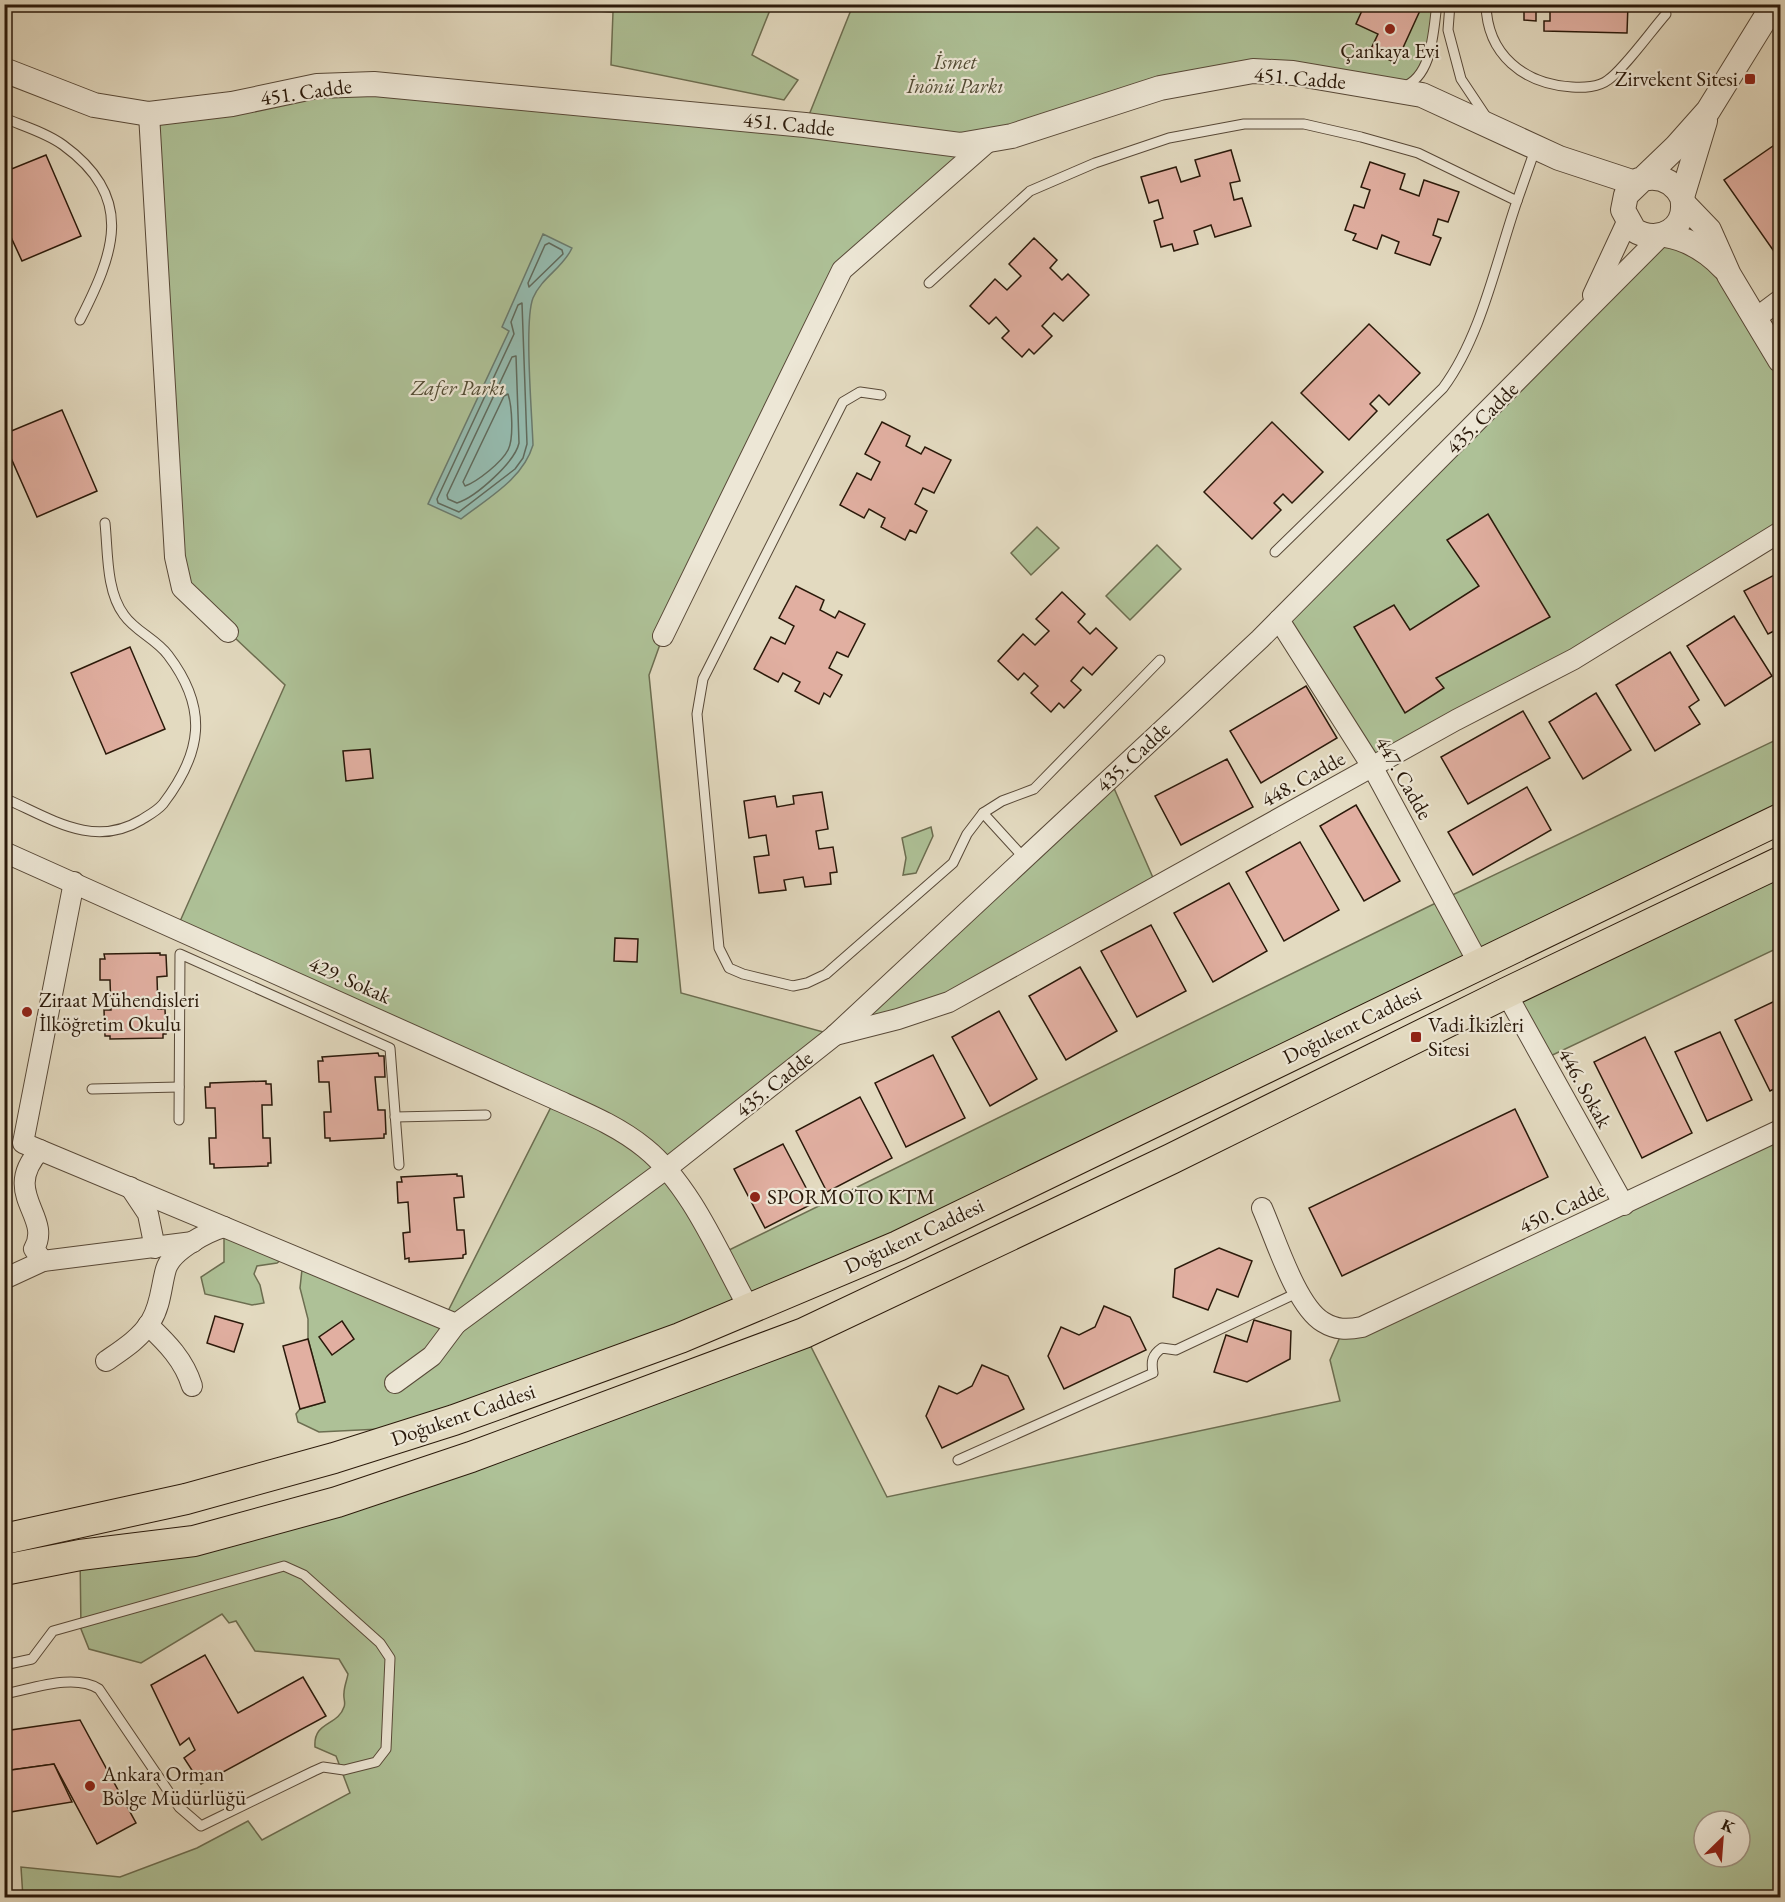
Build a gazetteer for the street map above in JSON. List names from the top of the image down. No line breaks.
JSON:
{"streets":{"main road":["Doğukent Caddesi"],"street":["451. Cadde","435. Cadde","447. Cadde","448. Cadde","429. Sokak","446. Sokak","450. Cadde"]},"crossings":[["435. Cadde","447. Cadde"],["435. Cadde","448. Cadde"],["435. Cadde","429. Sokak"],["447. Cadde","448. Cadde"],["447. Cadde","Doğukent Caddesi"],["429. Sokak","Doğukent Caddesi"],["Doğukent Caddesi","446. Sokak"],["446. Sokak","450. Cadde"]],"parks":["İsmet İnönü Parkı","Zafer Parkı"],"places":{"other":["Çankaya Evi","Ziraat Mühendisleri İlköğretim Okulu","SPORMOTO KTM","Ankara Orman Bölge Müdürlüğü"],"transit":["Zirvekent Sitesi","Vadi İkizleri Sitesi"]},"north":"top right"}
